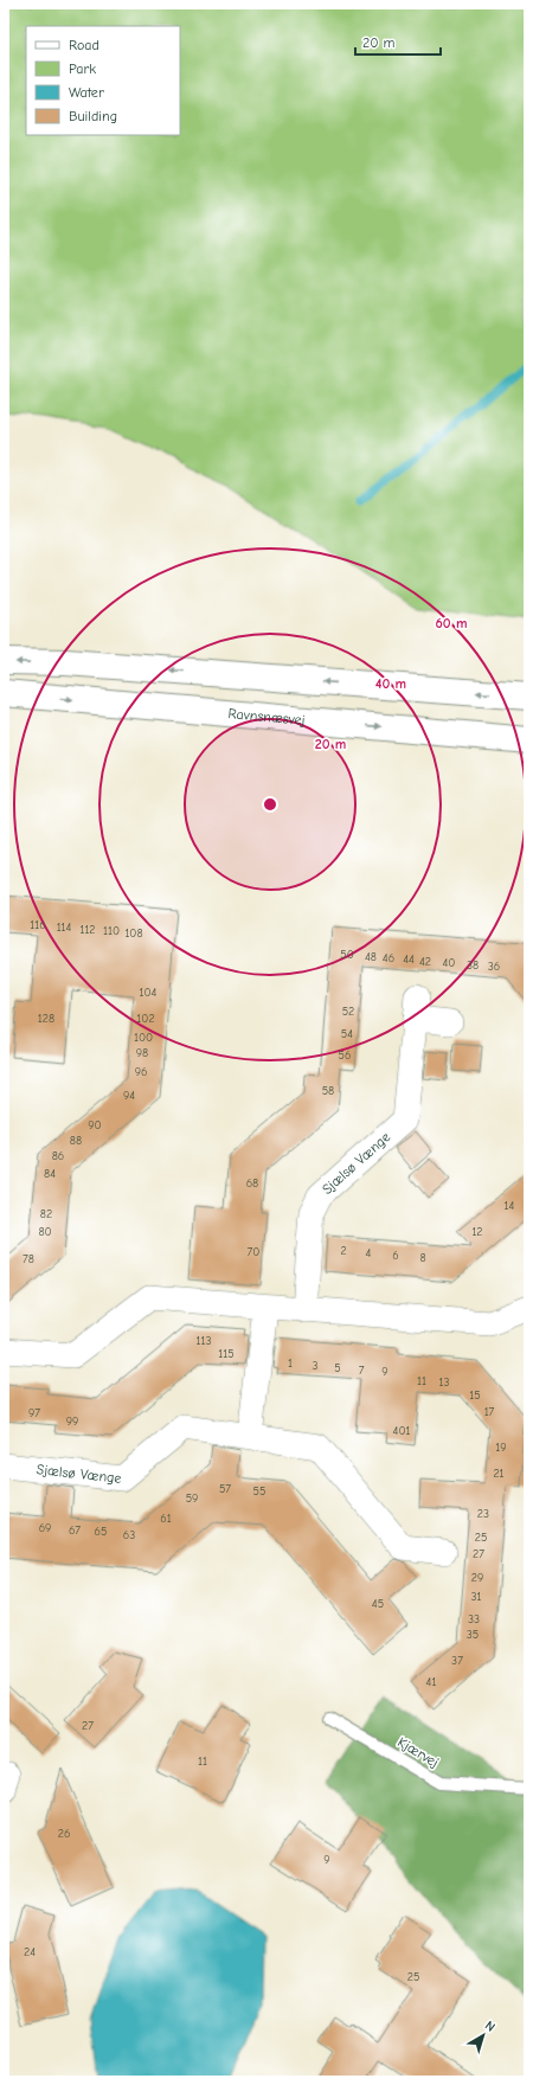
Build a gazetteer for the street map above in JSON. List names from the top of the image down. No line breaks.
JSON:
{"streets":{"main road":["Ravnsnæsvej"],"street":["Sjælsø Vænge"],"lane":["Kjærvej"]},"house_numbers":["116","114","112","110","108","50","48","46","44","42","40","38","36","104","52","128","102","54","100","98","56","96","58","94","90","88","86","84","68","14","82","80","12","2","70","4","6","8","78","113","115","1","3","5","7","9","11","13","15","17","97","99","401","19","21","57","55","59","23","61","69","67","65","63","25","27","29","31","45","33","35","37","41","27","11","26","9","24","25"],"legend":["Road","Park","Water","Building"],"scale_bar":"20 m","north":"top right","rings":["60 m","40 m","20 m"]}
